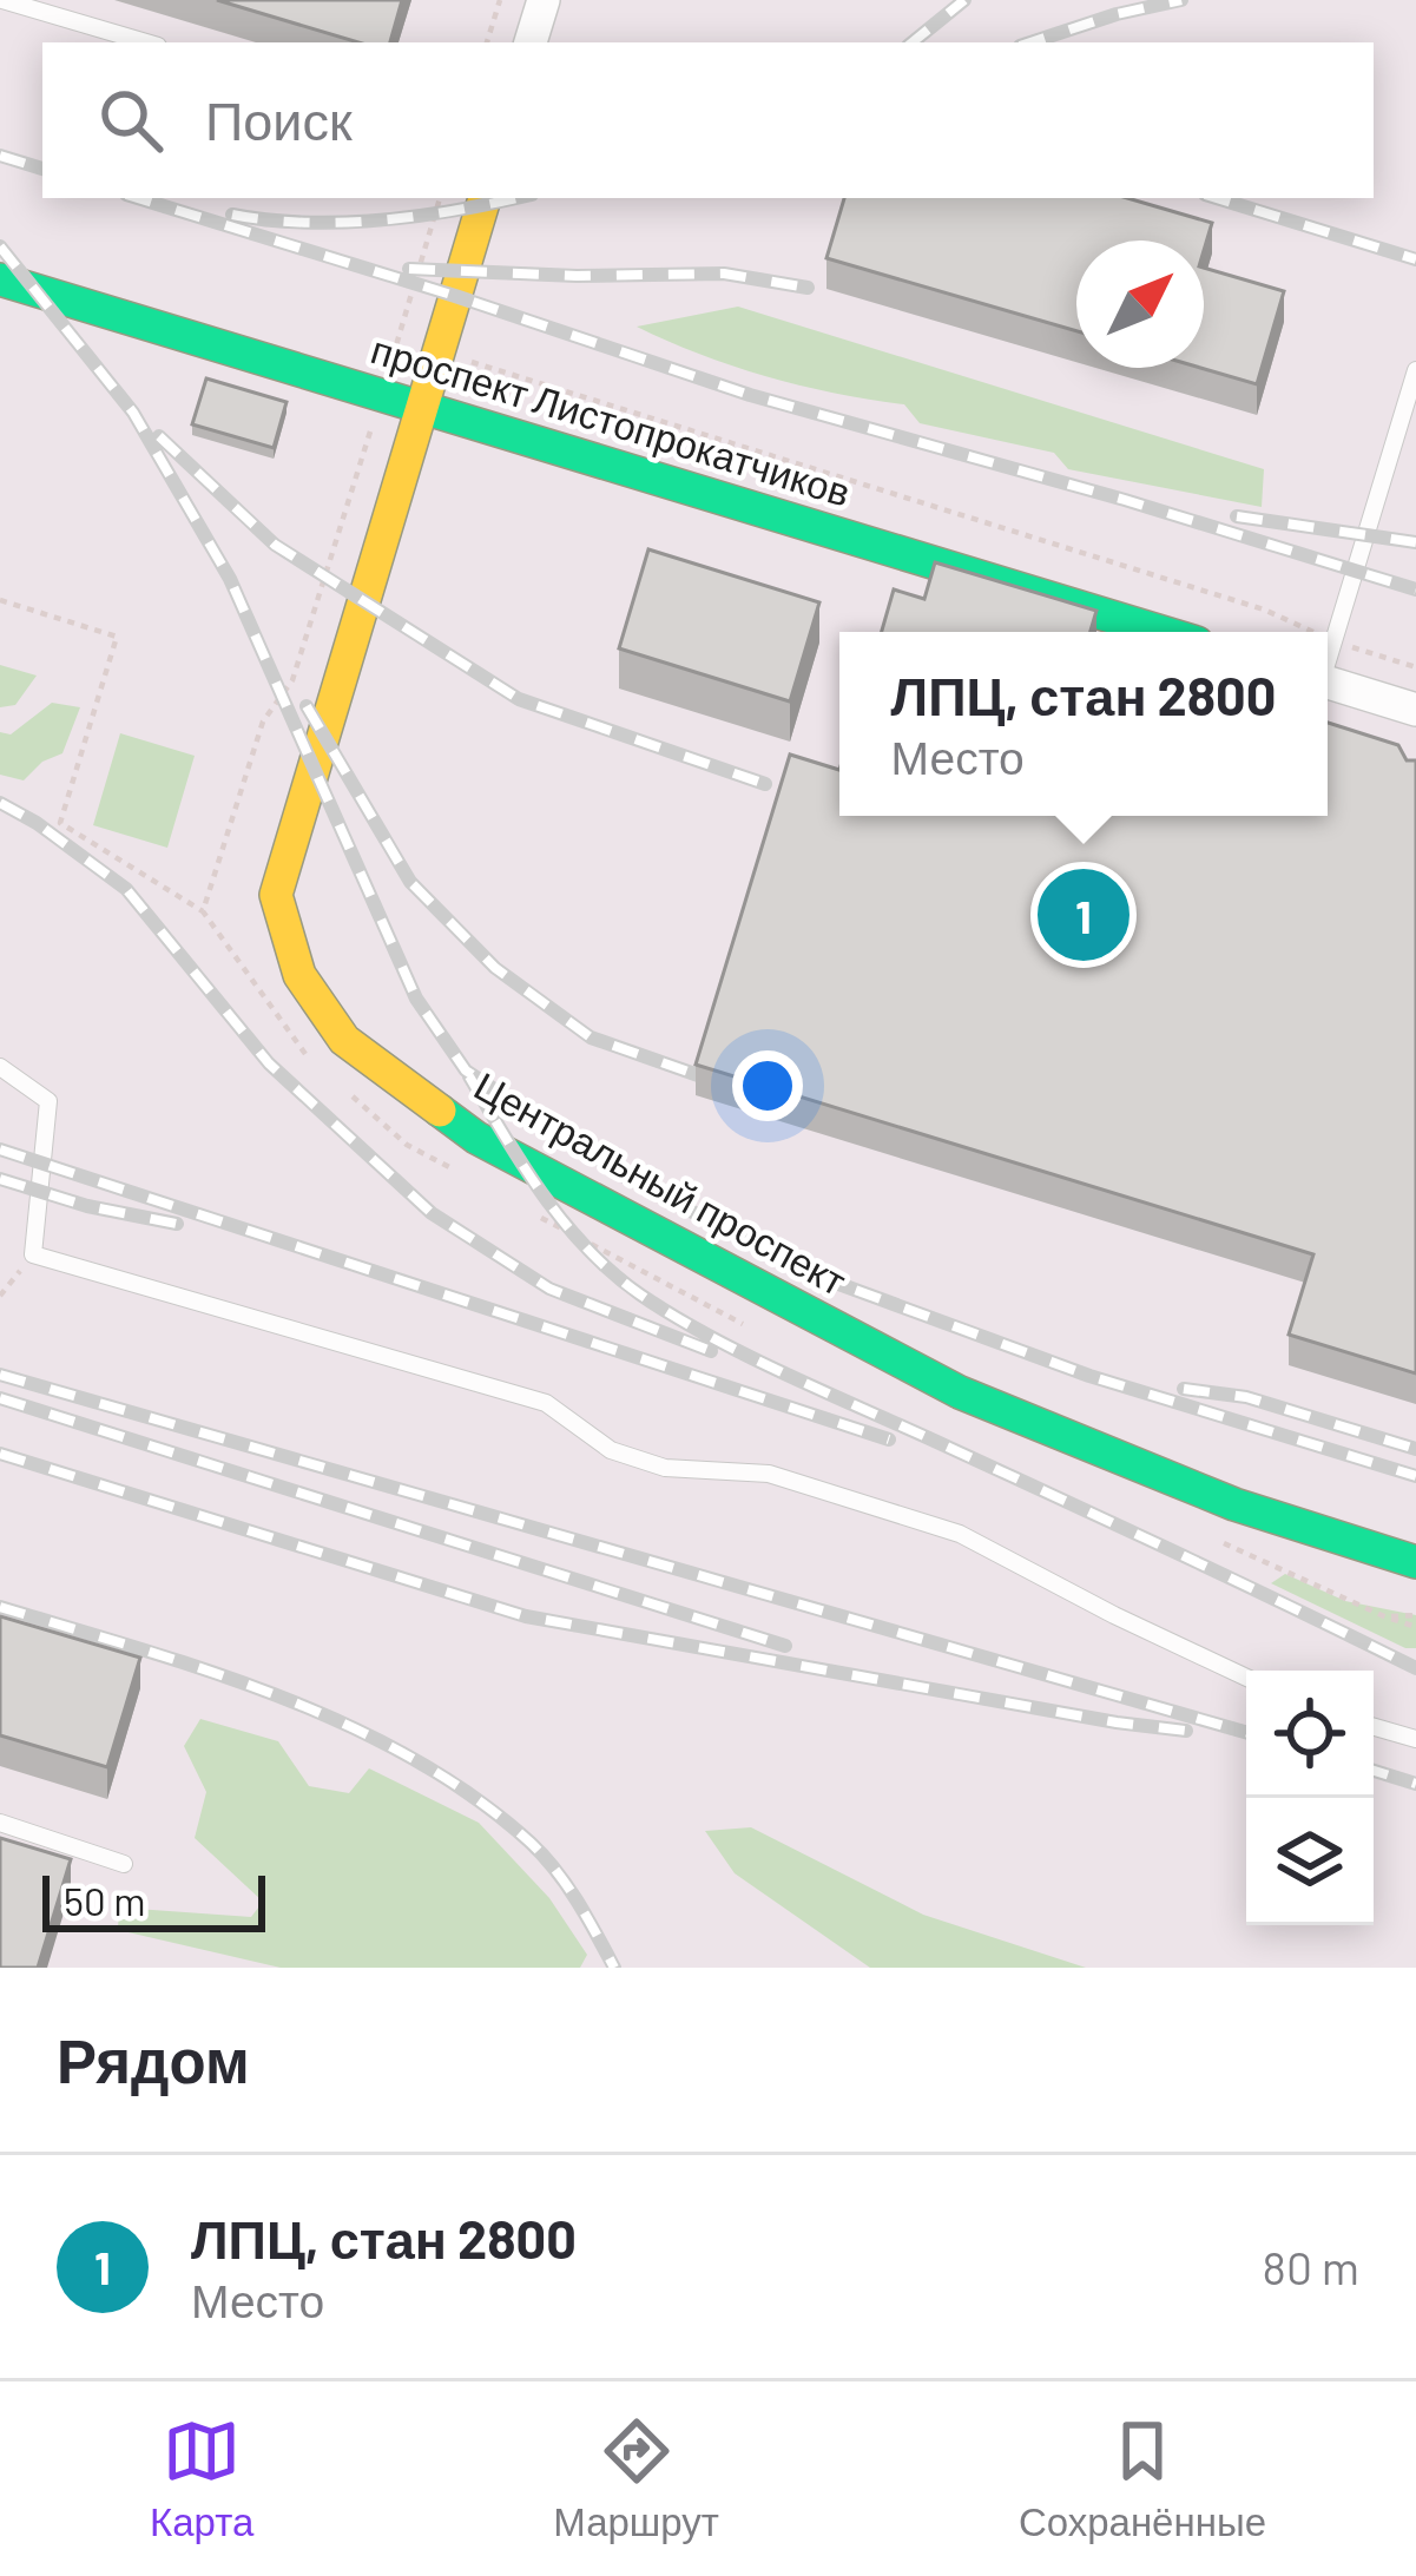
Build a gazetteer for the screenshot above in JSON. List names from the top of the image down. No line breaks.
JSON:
{"streets":{"street":["проспект Листопрокатчиков","Центральный проспект"]},"crossings":[["проспект Листопрокатчиков","Центральный проспект"]],"scale_bar":"50 m","north":"top right","page":{"search":"Поиск","popup":["ЛПЦ, стан 2800","Место"],"pins":"1","scale":"50 m","heading":"Рядом","list":[{"mark":"1","name":"ЛПЦ, стан 2800","note":"Место","value":"80 m"}],"nav":["Карта","Маршрут","Сохранённые"]}}
